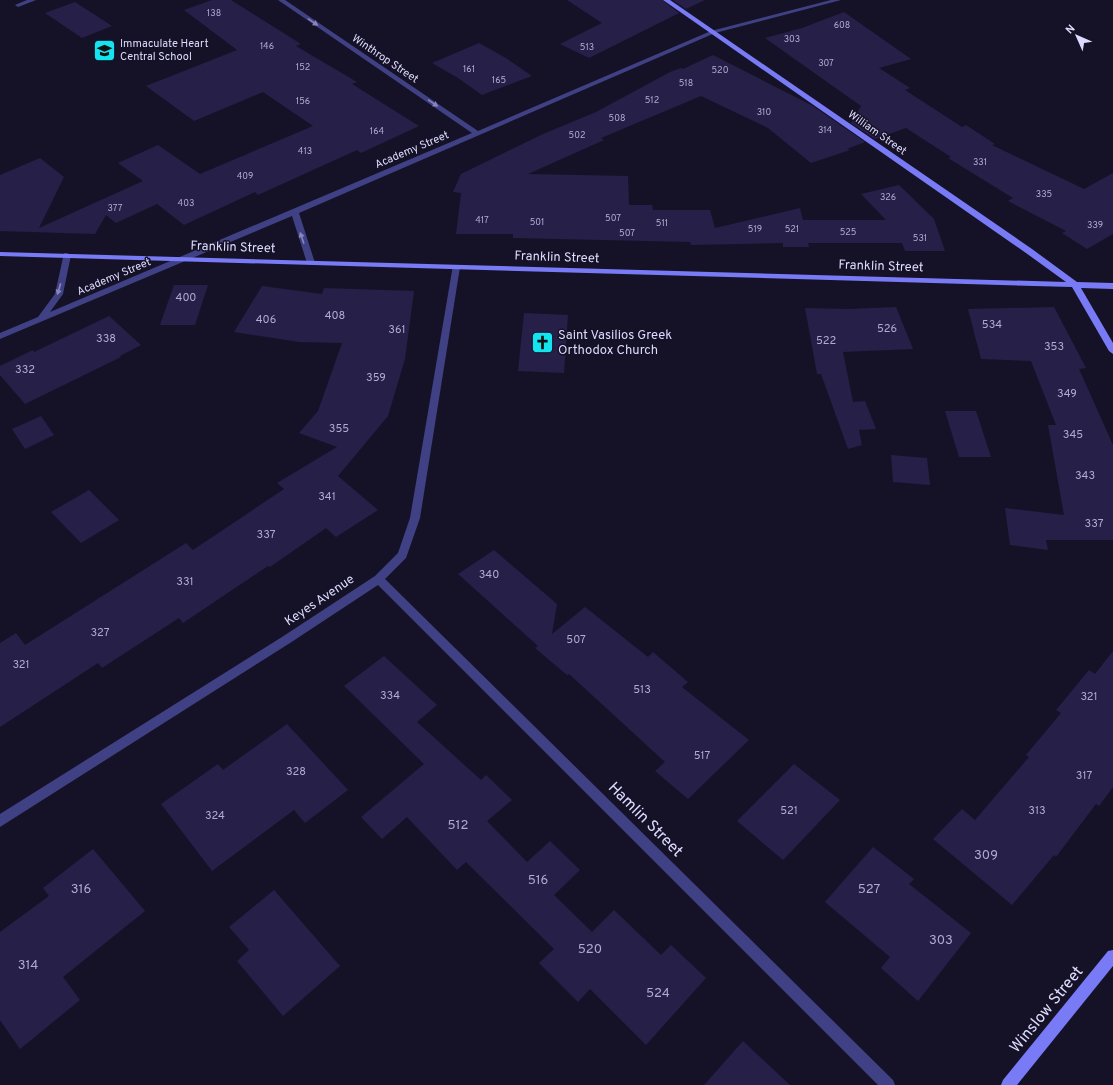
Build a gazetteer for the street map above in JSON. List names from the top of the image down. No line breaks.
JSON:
{"streets":{"street":["Winthrop Street","William Street","Academy Street","Franklin Street","Keyes Avenue","Hamlin Street","Winslow Street"]},"crossings":[["Winthrop Street","Academy Street"],["William Street","Academy Street"],["William Street","Franklin Street"],["Academy Street","Franklin Street"],["Franklin Street","Keyes Avenue"],["Keyes Avenue","Hamlin Street"]],"one_way":["Winthrop Street"],"places":{"school or university":["Immaculate Heart Central School"],"church":["Saint Vasilios Greek Orthodox Church"]},"house_numbers":["138","608","303","146","513","307","152","161","520","165","518","512","156","310","508","314","164","502","413","331","409","335","326","403","377","507","417","501","511","339","519","521","525","507","531","400","408","406","534","526","361","338","522","353","332","359","349","355","345","343","341","337","337","340","331","327","507","321","513","334","321","517","328","317","521","313","324","512","309","516","316","527","303","520","314","524"],"north":"top left"}
